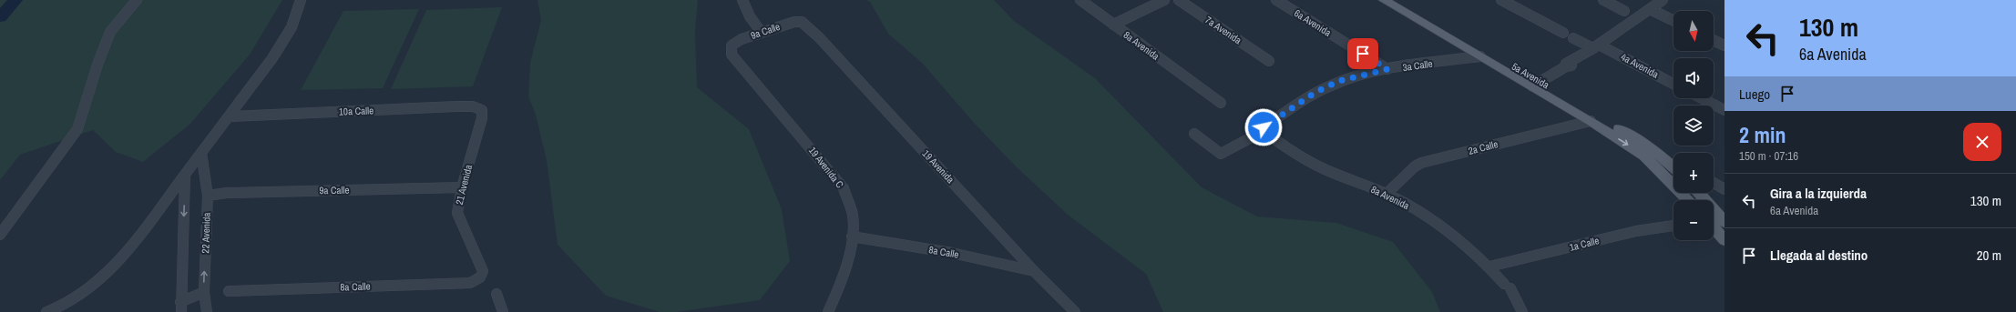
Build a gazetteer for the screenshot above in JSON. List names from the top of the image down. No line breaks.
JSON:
{"streets":{"main road":["5a Avenida"],"street":["6a Avenida","7a Avenida","9a Calle","8a Avenida","3a Calle","4a Avenida","10a Calle","2a Calle","19 Avenida","19 Avenida C","21 Avenida","22 Avenida","1a Calle","8a Calle"]},"crossings":[["6a Avenida","3a Calle"],["9a Calle","19 Avenida"],["9a Calle","19 Avenida C"],["9a Calle","21 Avenida"],["9a Calle","22 Avenida"],["8a Avenida","3a Calle"],["8a Avenida","2a Calle"],["8a Avenida","1a Calle"],["3a Calle","5a Avenida"],["5a Avenida","2a Calle"],["10a Calle","21 Avenida"],["19 Avenida","8a Calle"],["19 Avenida C","8a Calle"],["21 Avenida","8a Calle"]],"north":"bottom","page":{"turn":["130 m","6a Avenida"],"map_buttons":["+","−"],"then":"Luego","heading":["2 min","150 m · 07:16"],"list":[{"name":"Gira a la izquierda","note":"6a Avenida","value":"130 m"},{"name":"Llegada al destino","value":"20 m"}]}}
